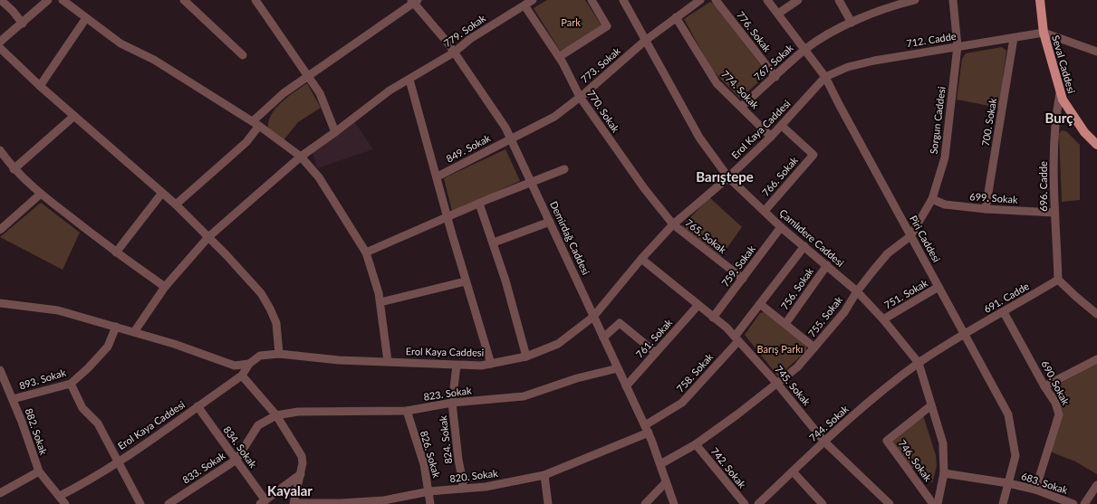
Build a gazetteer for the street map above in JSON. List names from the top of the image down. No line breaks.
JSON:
{"streets":{"main road":["Seval Caddesi"],"street":["779. Sokak","776. Sokak","712. Cadde","767. Sokak","773. Sokak","774. Sokak","770. Sokak","Sorgun Caddesi","700. Sokak","Erol Kaya Caddesi","849. Sokak","766. Sokak","696. Cadde","699. Sokak","765. Sokak","Demirdağ Caddesi","Çamlıdere Caddesi","Piri Caddesi","759. Sokak","756. Sokak","751. Sokak","691. Cadde","755. Sokak","761. Sokak","758. Sokak","893. Sokak","690. Sokak","745. Sokak","823. Sokak","744. Sokak","882. Sokak","824. Sokak","834. Sokak","826. Sokak","746. Sokak","833. Sokak","742. Sokak","820. Sokak","683. Sokak"]},"crossings":[["779. Sokak","770. Sokak"],["779. Sokak","Demirdağ Caddesi"],["776. Sokak","767. Sokak"],["712. Cadde","Seval Caddesi"],["712. Cadde","Sorgun Caddesi"],["712. Cadde","700. Sokak"],["712. Cadde","Erol Kaya Caddesi"],["712. Cadde","Piri Caddesi"],["767. Sokak","774. Sokak"],["767. Sokak","Piri Caddesi"],["Seval Caddesi","696. Cadde"],["773. Sokak","774. Sokak"],["773. Sokak","770. Sokak"],["773. Sokak","849. Sokak"],["773. Sokak","Demirdağ Caddesi"],["773. Sokak","Çamlıdere Caddesi"],["774. Sokak","Erol Kaya Caddesi"],["770. Sokak","Erol Kaya Caddesi"],["770. Sokak","765. Sokak"],["Sorgun Caddesi","699. Sokak"],["Sorgun Caddesi","Piri Caddesi"],["Sorgun Caddesi","755. Sokak"],["700. Sokak","699. Sokak"],["Erol Kaya Caddesi","766. Sokak"],["Erol Kaya Caddesi","765. Sokak"],["Erol Kaya Caddesi","Demirdağ Caddesi"],["Erol Kaya Caddesi","Çamlıdere Caddesi"],["Erol Kaya Caddesi","Piri Caddesi"],["Erol Kaya Caddesi","745. Sokak"],["Erol Kaya Caddesi","882. Sokak"],["Erol Kaya Caddesi","824. Sokak"],["Erol Kaya Caddesi","834. Sokak"],["849. Sokak","Demirdağ Caddesi"],["766. Sokak","Çamlıdere Caddesi"],["696. Cadde","699. Sokak"],["696. Cadde","691. Cadde"],["765. Sokak","759. Sokak"],["Demirdağ Caddesi","755. Sokak"],["Demirdağ Caddesi","761. Sokak"],["Demirdağ Caddesi","758. Sokak"],["Demirdağ Caddesi","823. Sokak"],["Demirdağ Caddesi","820. Sokak"],["Çamlıdere Caddesi","759. Sokak"],["Çamlıdere Caddesi","756. Sokak"],["Çamlıdere Caddesi","751. Sokak"],["Çamlıdere Caddesi","691. Cadde"],["Çamlıdere Caddesi","755. Sokak"],["Çamlıdere Caddesi","758. Sokak"],["Çamlıdere Caddesi","744. Sokak"],["Çamlıdere Caddesi","746. Sokak"],["Çamlıdere Caddesi","683. Sokak"],["Piri Caddesi","751. Sokak"],["Piri Caddesi","691. Cadde"],["Piri Caddesi","755. Sokak"],["Piri Caddesi","683. Sokak"],["759. Sokak","745. Sokak"],["691. Cadde","690. Sokak"],["691. Cadde","744. Sokak"],["755. Sokak","745. Sokak"],["755. Sokak","742. Sokak"],["761. Sokak","745. Sokak"],["758. Sokak","745. Sokak"],["758. Sokak","820. Sokak"],["893. Sokak","882. Sokak"],["690. Sokak","683. Sokak"],["745. Sokak","744. Sokak"],["823. Sokak","824. Sokak"],["823. Sokak","826. Sokak"],["823. Sokak","833. Sokak"],["824. Sokak","820. Sokak"],["834. Sokak","833. Sokak"],["826. Sokak","820. Sokak"]],"districts":["Burç","Barıştepe","Kayalar"],"parks":["Park","Barış Parkı"]}
